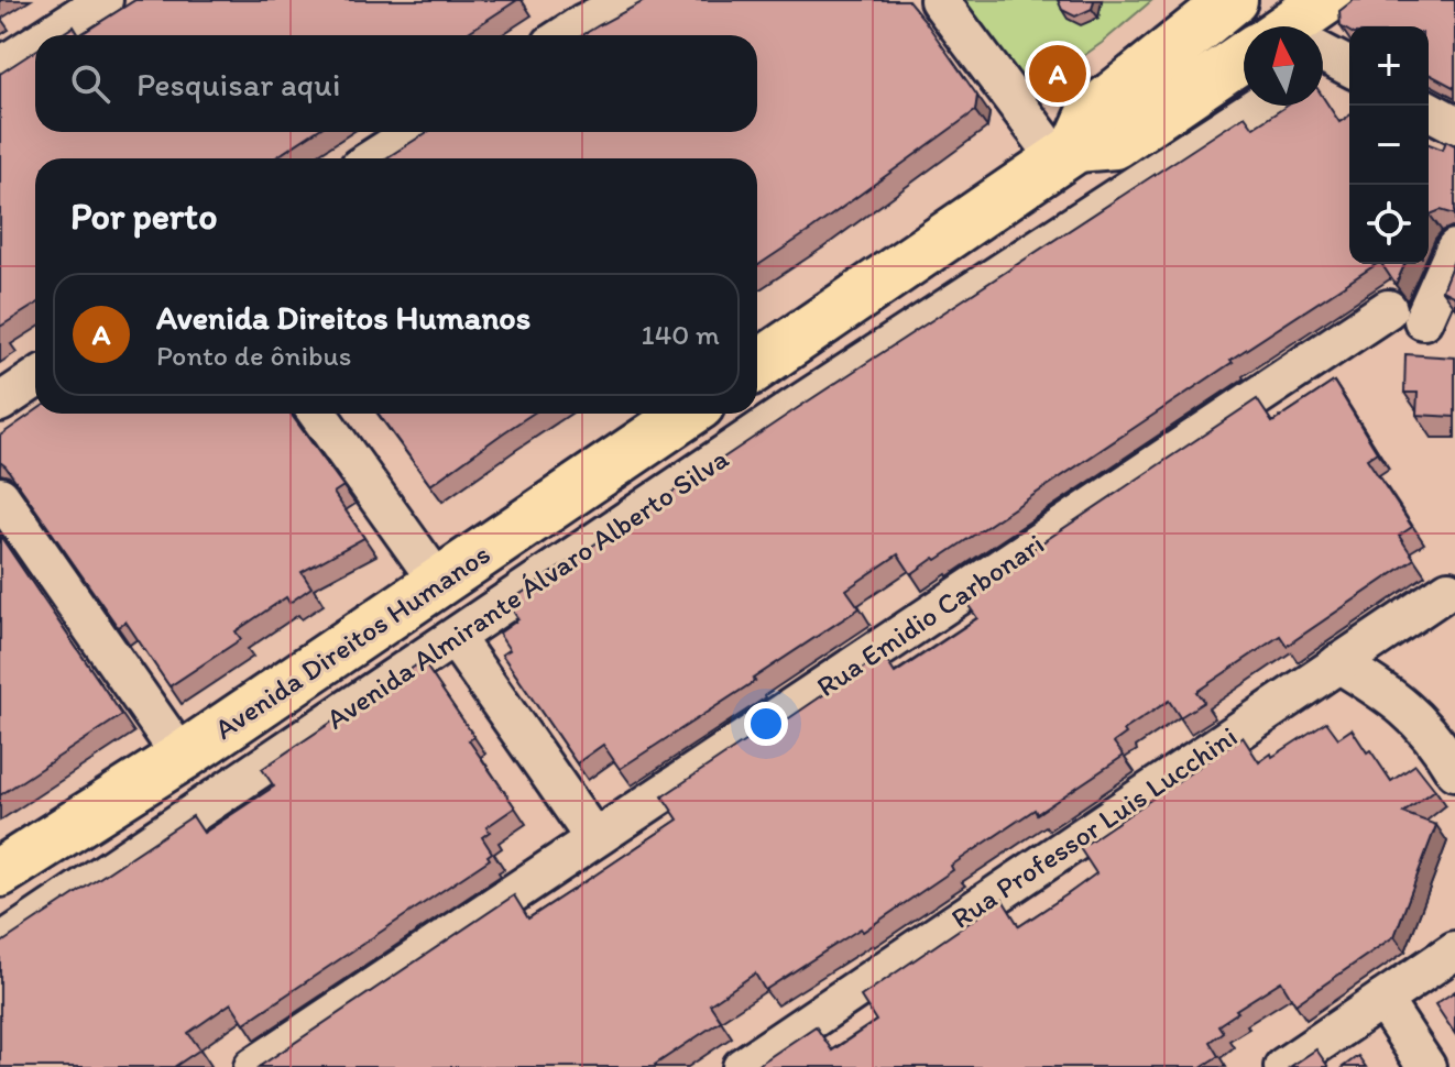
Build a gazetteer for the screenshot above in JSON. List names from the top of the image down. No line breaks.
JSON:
{"streets":{"main road":["Avenida Direitos Humanos"],"street":["Avenida Almirante Álvaro Alberto Silva","Rua Emidio Carbonari","Rua Professor Luis Lucchini"]},"north":"top","page":{"map_buttons":["+","−"],"search":"Pesquisar aqui","pins":"A","heading":"Por perto","list":[{"mark":"A","name":"Avenida Direitos Humanos","note":"Ponto de ônibus","value":"140 m"}]}}
